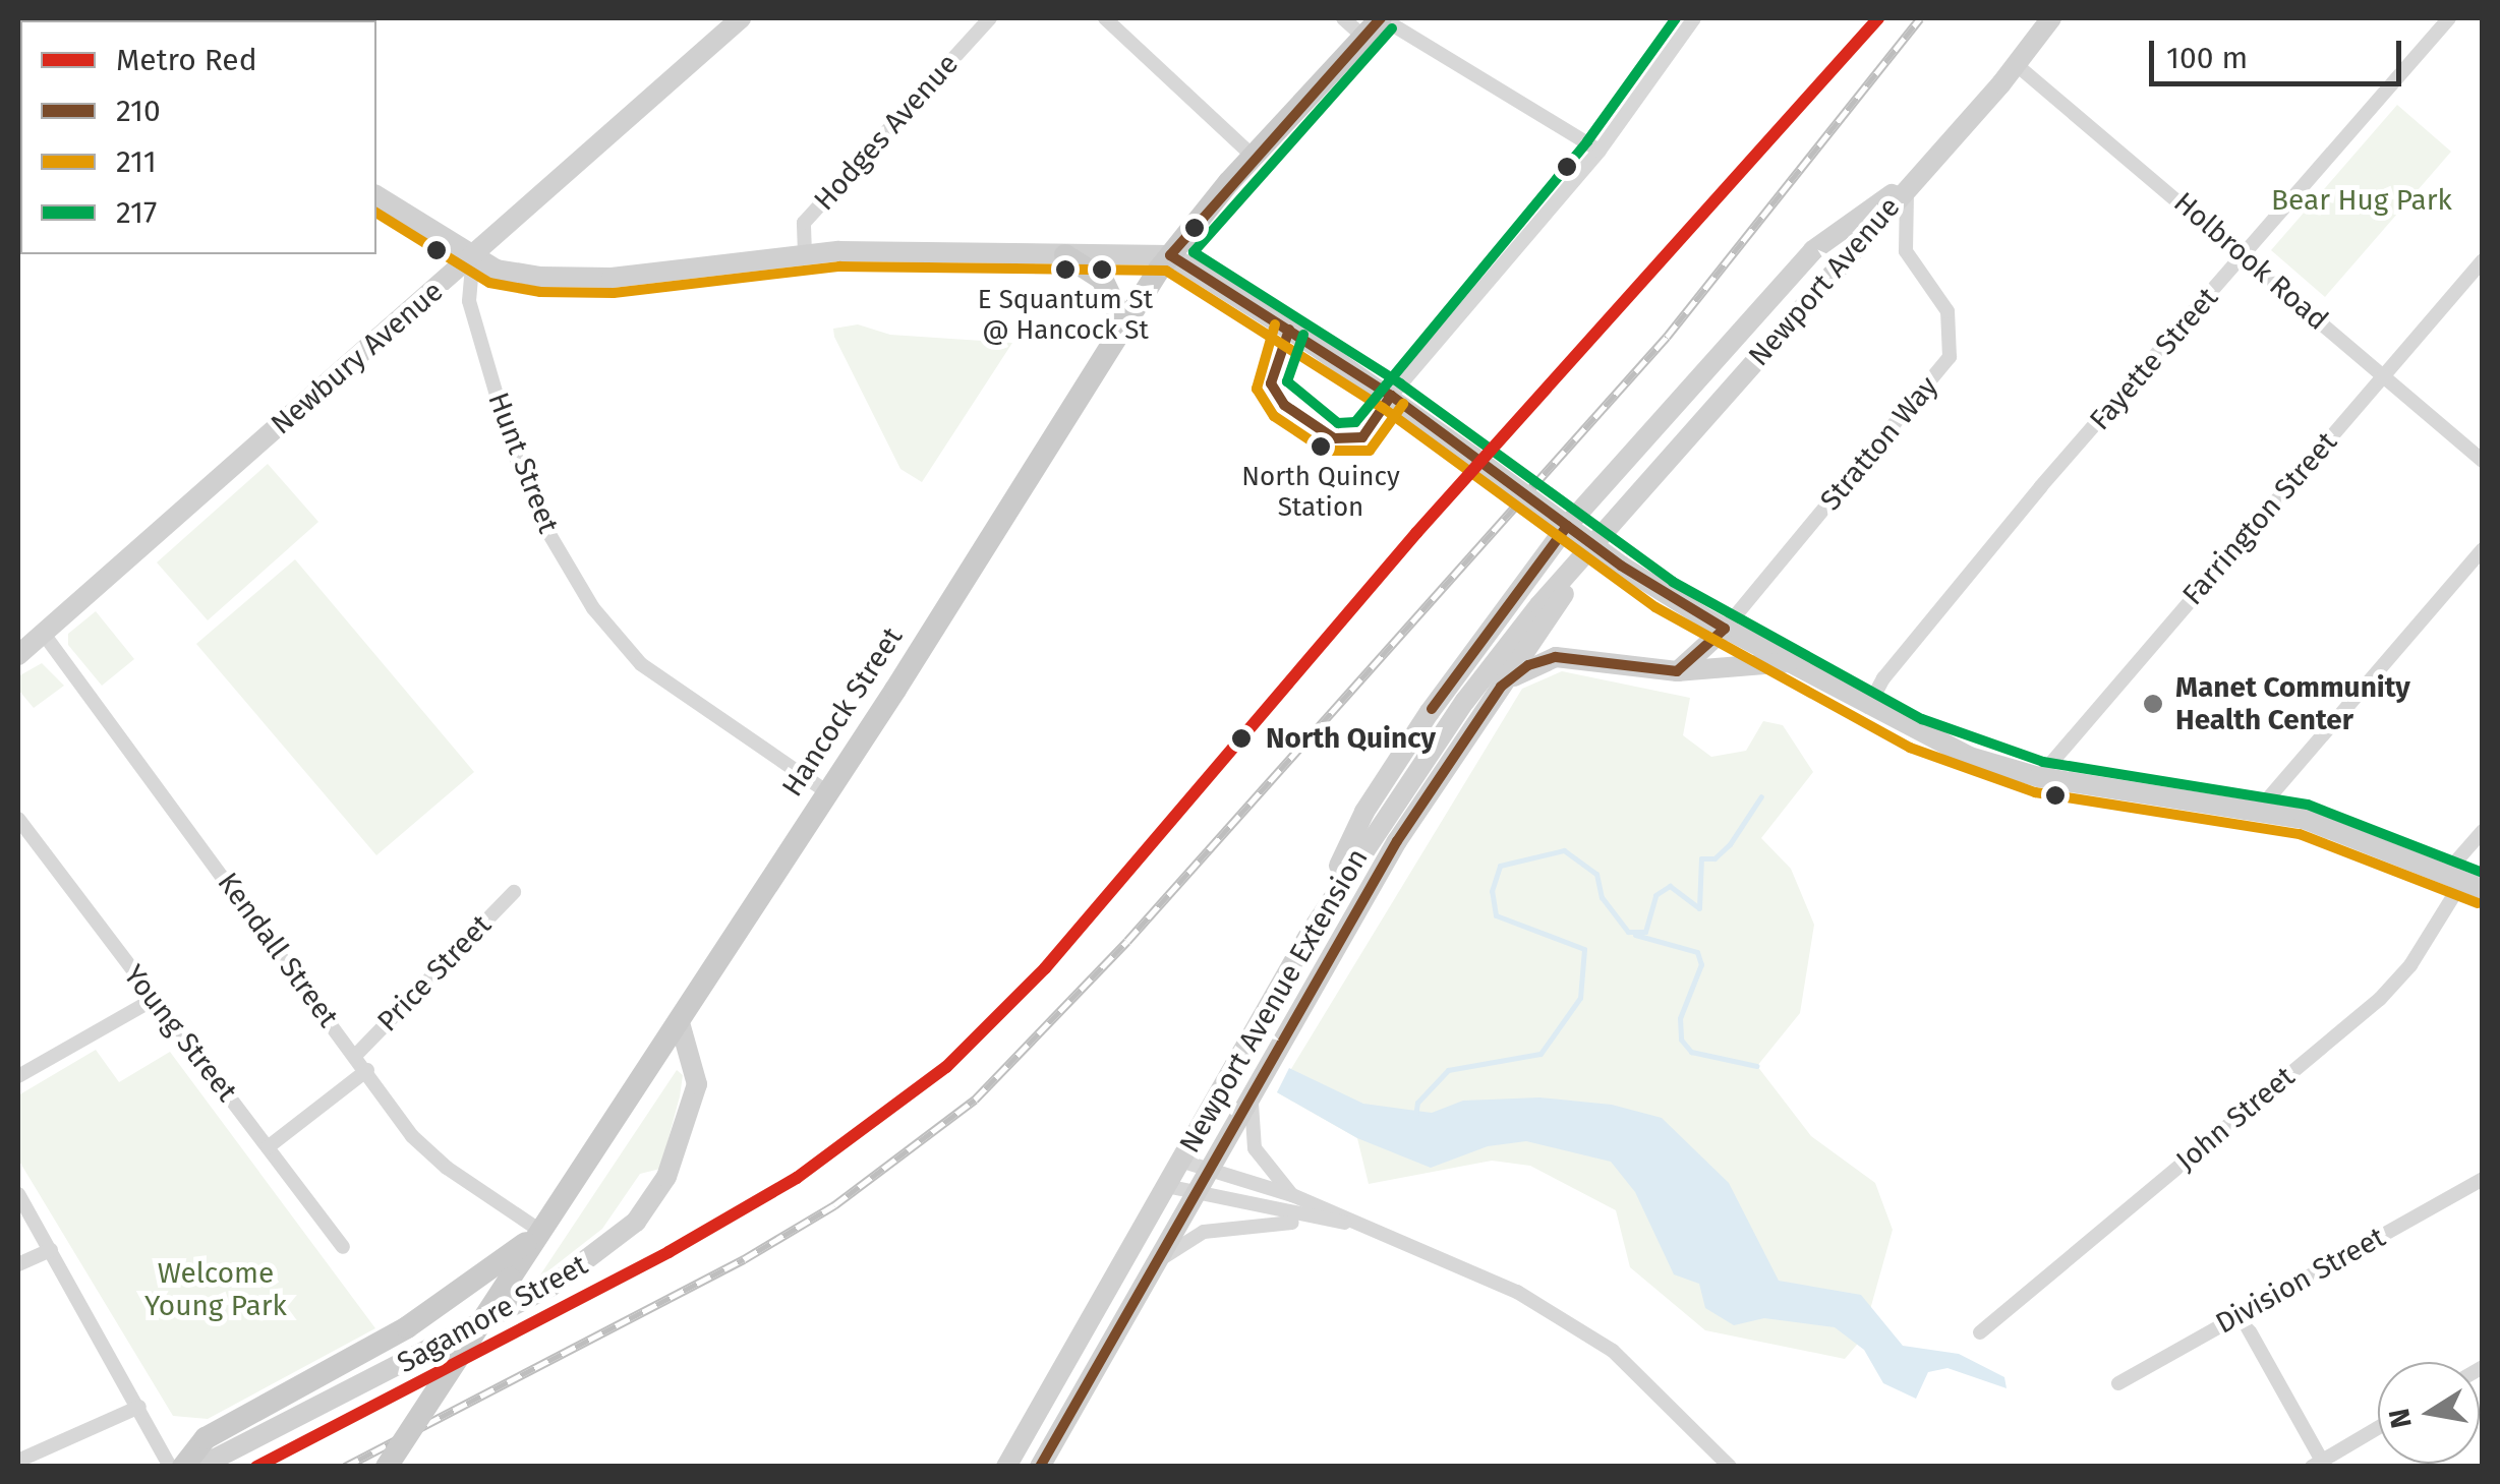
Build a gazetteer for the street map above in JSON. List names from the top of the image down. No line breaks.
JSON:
{"streets":{"main road":["Newport Avenue","Newbury Avenue","Hancock Street","Newport Avenue Extension","Sagamore Street"],"street":["Hodges Avenue","Holbrook Road","Fayette Street","Stratton Way","Hunt Street","Farrington Street","Kendall Street","Price Street","Young Street","John Street","Division Street"]},"crossings":[["Holbrook Road","Newport Avenue"],["Holbrook Road","Fayette Street"],["Holbrook Road","Farrington Street"],["Newport Avenue","Stratton Way"],["Newport Avenue","Newport Avenue Extension"],["Newbury Avenue","Hunt Street"],["Newbury Avenue","Kendall Street"],["Hunt Street","Hancock Street"],["Hancock Street","Kendall Street"],["Hancock Street","Sagamore Street"],["Kendall Street","Price Street"]],"parks":["Bear Hug Park","Welcome Young Park"],"places":["E Squantum St @ Hancock St","North Quincy Station","Manet Community Health Center","North Quincy"],"lines":["metro line Red","transit line 210","transit line 217","transit line 211"],"legend":["Metro Red","210","211","217"],"scale_bar":"100 m","north":"left"}
